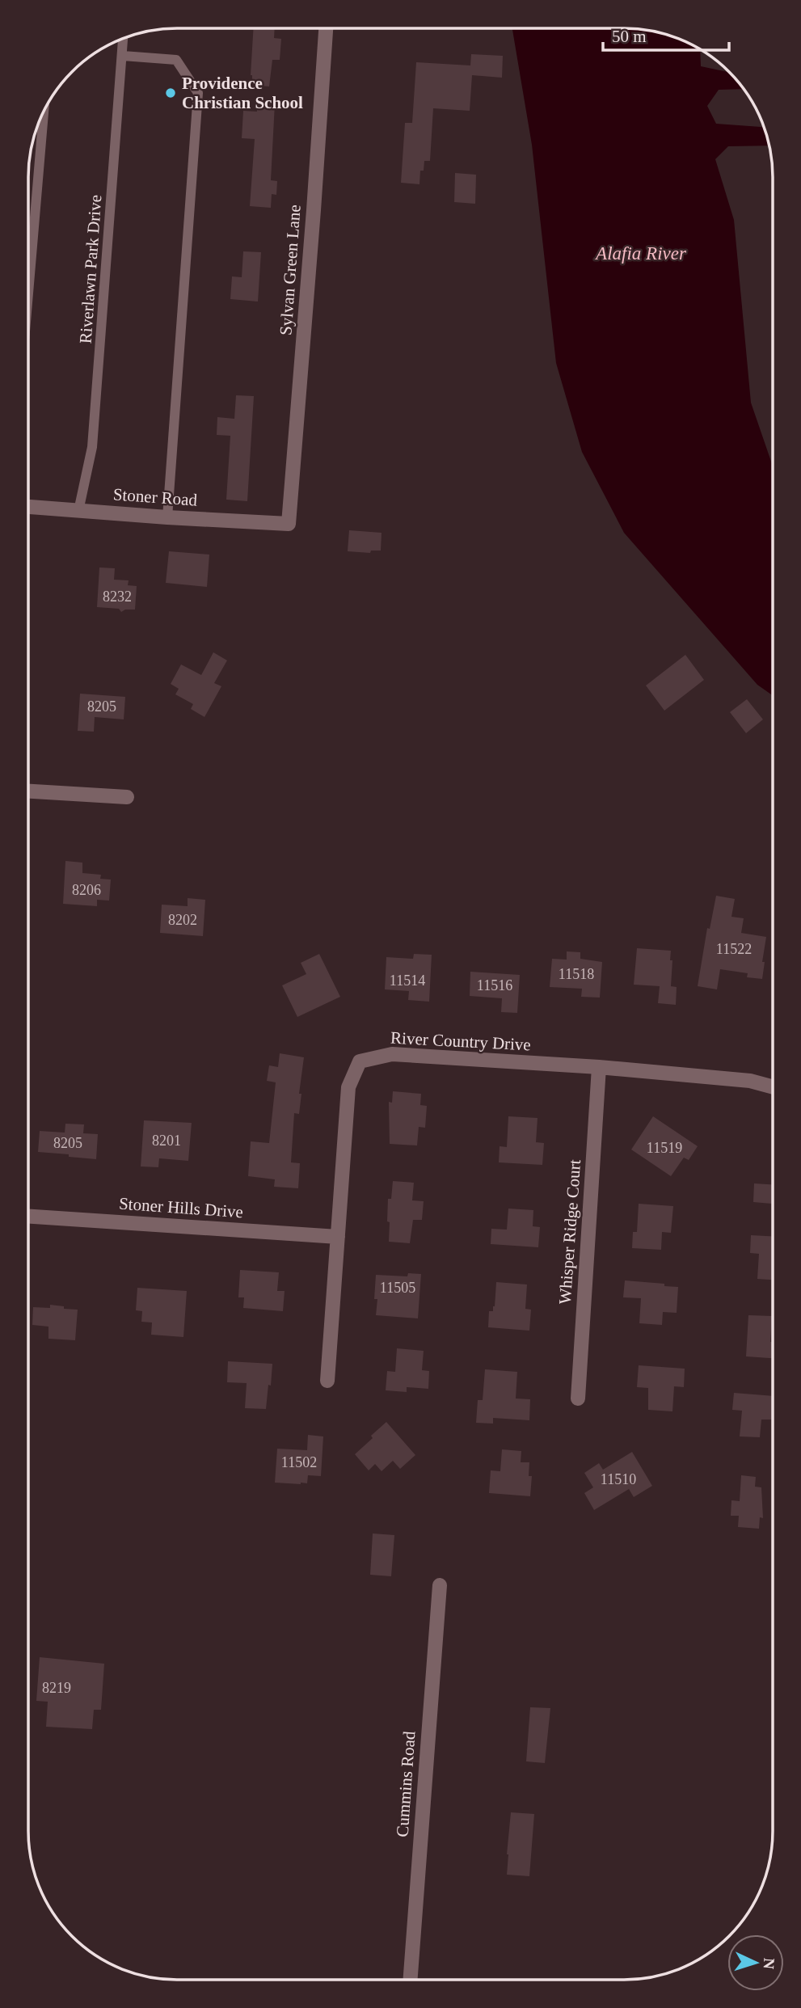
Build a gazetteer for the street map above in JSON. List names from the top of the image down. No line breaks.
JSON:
{"streets":{"street":["Sylvan Green Lane","Stoner Road","River Country Drive","Stoner Hills Drive","Whisper Ridge Court","Cummins Road"],"lane":["Riverlawn Park Drive"]},"crossings":[["Riverlawn Park Drive","Stoner Road"],["Sylvan Green Lane","Stoner Road"],["River Country Drive","Stoner Hills Drive"],["River Country Drive","Whisper Ridge Court"]],"water":["Alafia River"],"places":["Providence Christian School"],"house_numbers":["8232","8205","8206","8202","11522","11518","11514","11516","8201","8205","11519","11505","11502","11510","8219"],"scale_bar":"50 m","north":"right"}
